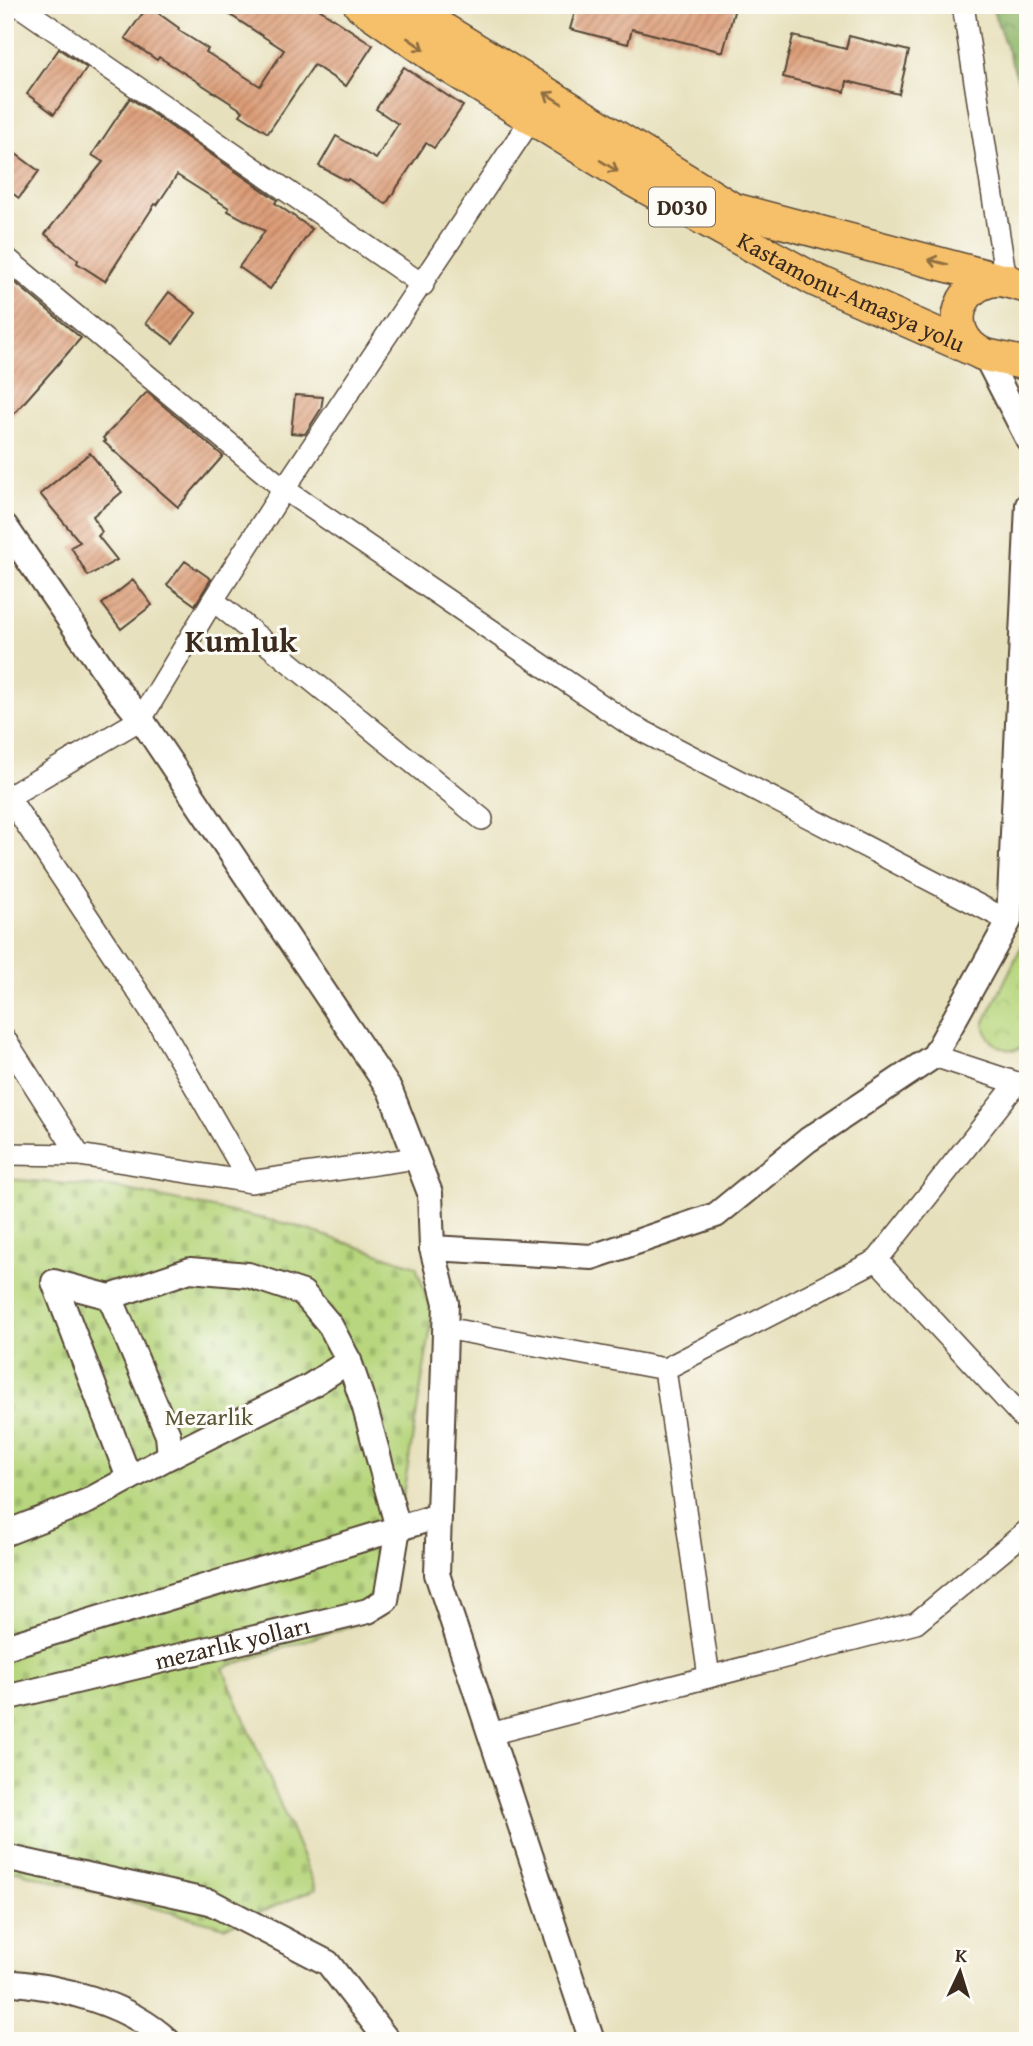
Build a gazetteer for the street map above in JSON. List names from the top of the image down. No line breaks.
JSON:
{"streets":{"main road":["D030","Kastamonu-Amasya yolu"],"street":["mezarlık yolları"]},"districts":["Kumluk"],"parks":["Mezarlık"],"north":"top"}
